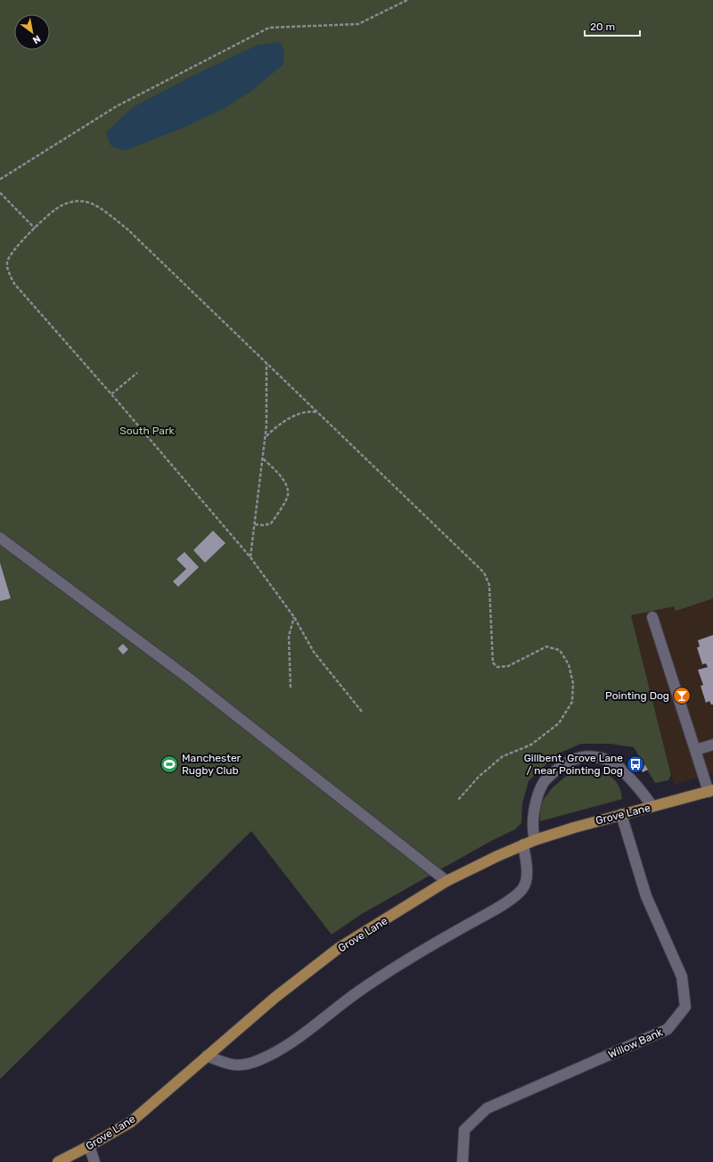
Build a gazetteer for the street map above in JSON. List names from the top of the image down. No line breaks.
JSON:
{"streets":{"main road":["Grove Lane"],"street":["Willow Bank"]},"crossings":[["Grove Lane","Willow Bank"]],"parks":["South Park"],"places":{"bar":["Pointing Dog"],"sports":["Manchester Rugby Club"],"bus stop":["Gillbent, Grove Lane / near Pointing Dog"]},"scale_bar":"20 m","north":"bottom right"}
